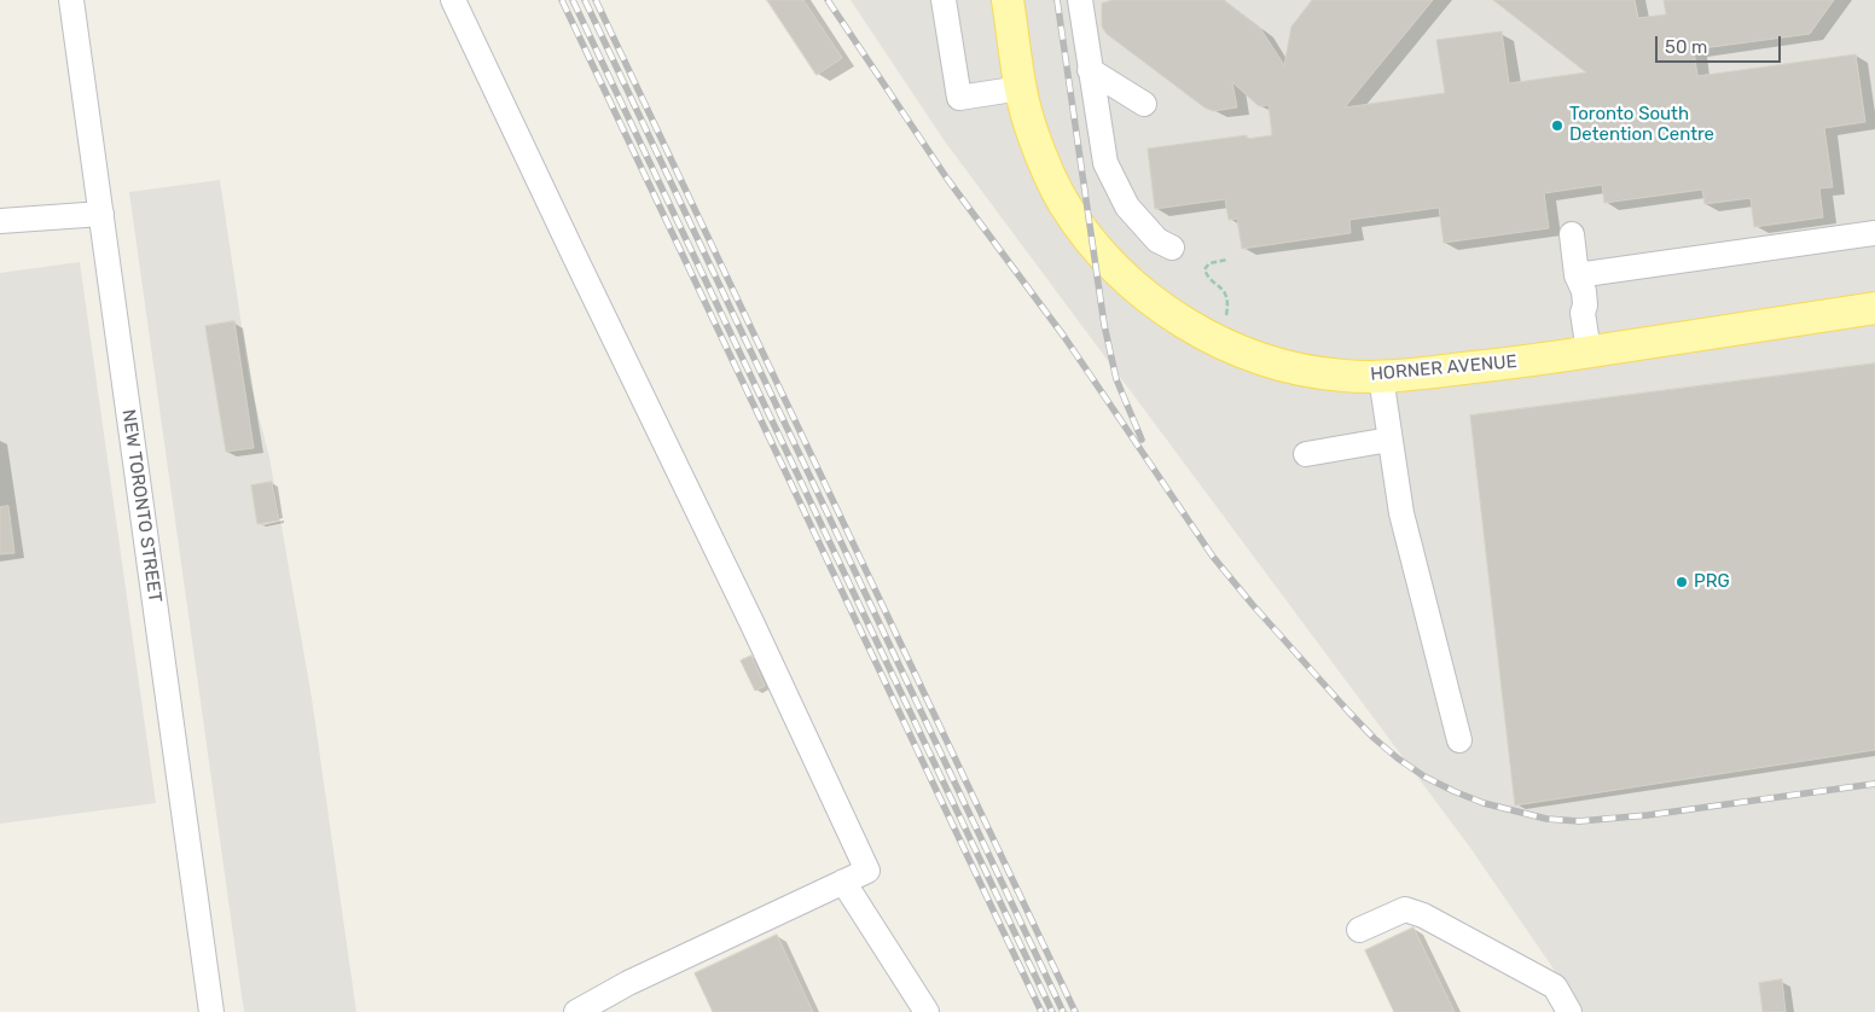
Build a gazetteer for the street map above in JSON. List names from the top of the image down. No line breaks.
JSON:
{"streets":{"main road":["HORNER AVENUE"],"street":["NEW TORONTO STREET"]},"places":["Toronto South Detention Centre","PRG"],"scale_bar":"50 m"}
